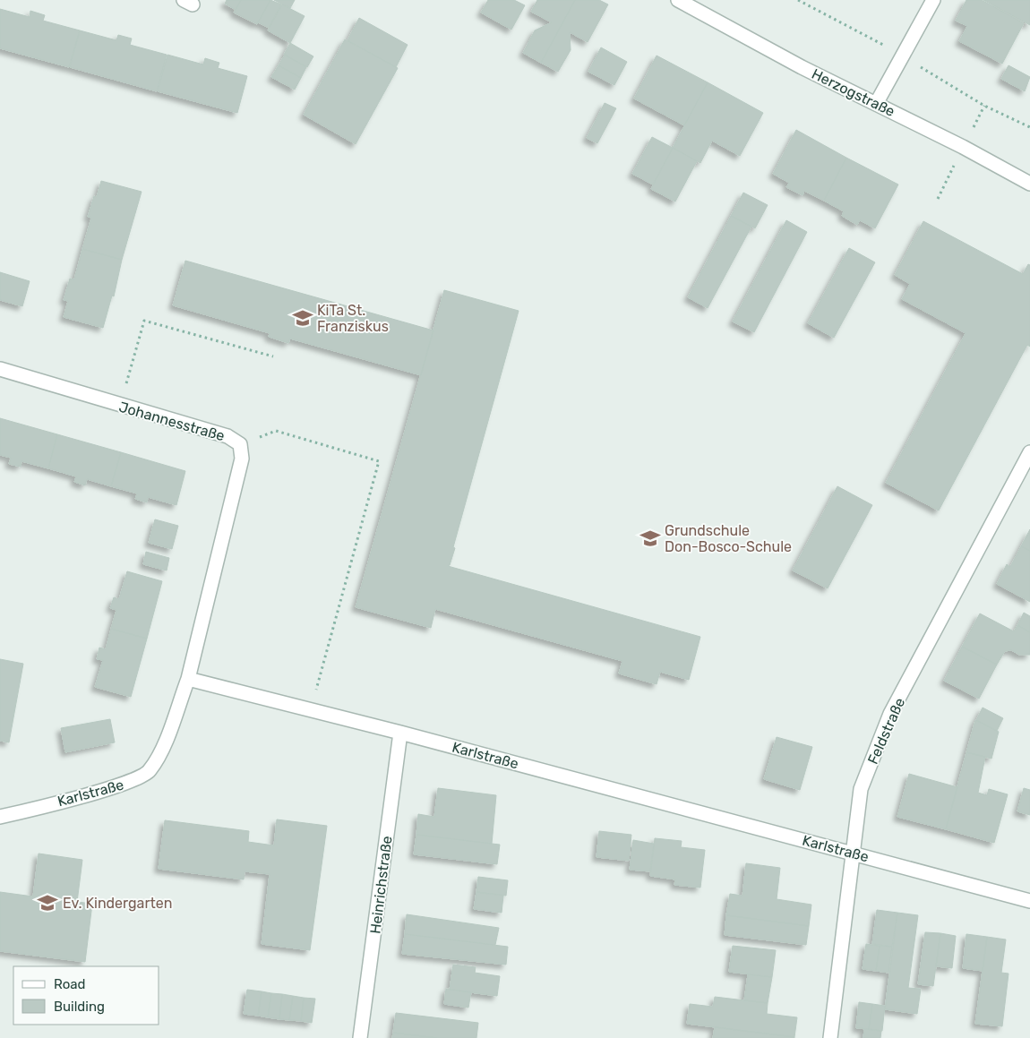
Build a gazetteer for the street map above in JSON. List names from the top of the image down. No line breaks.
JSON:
{"streets":{"street":["Herzogstraße","Johannesstraße","Feldstraße","Karlstraße","Heinrichstraße"]},"crossings":[["Johannesstraße","Karlstraße"],["Feldstraße","Karlstraße"],["Karlstraße","Heinrichstraße"]],"places":{"school or university":["KiTa St. Franziskus","Grundschule Don-Bosco-Schule","Ev. Kindergarten"]},"legend":["Road","Building"]}
